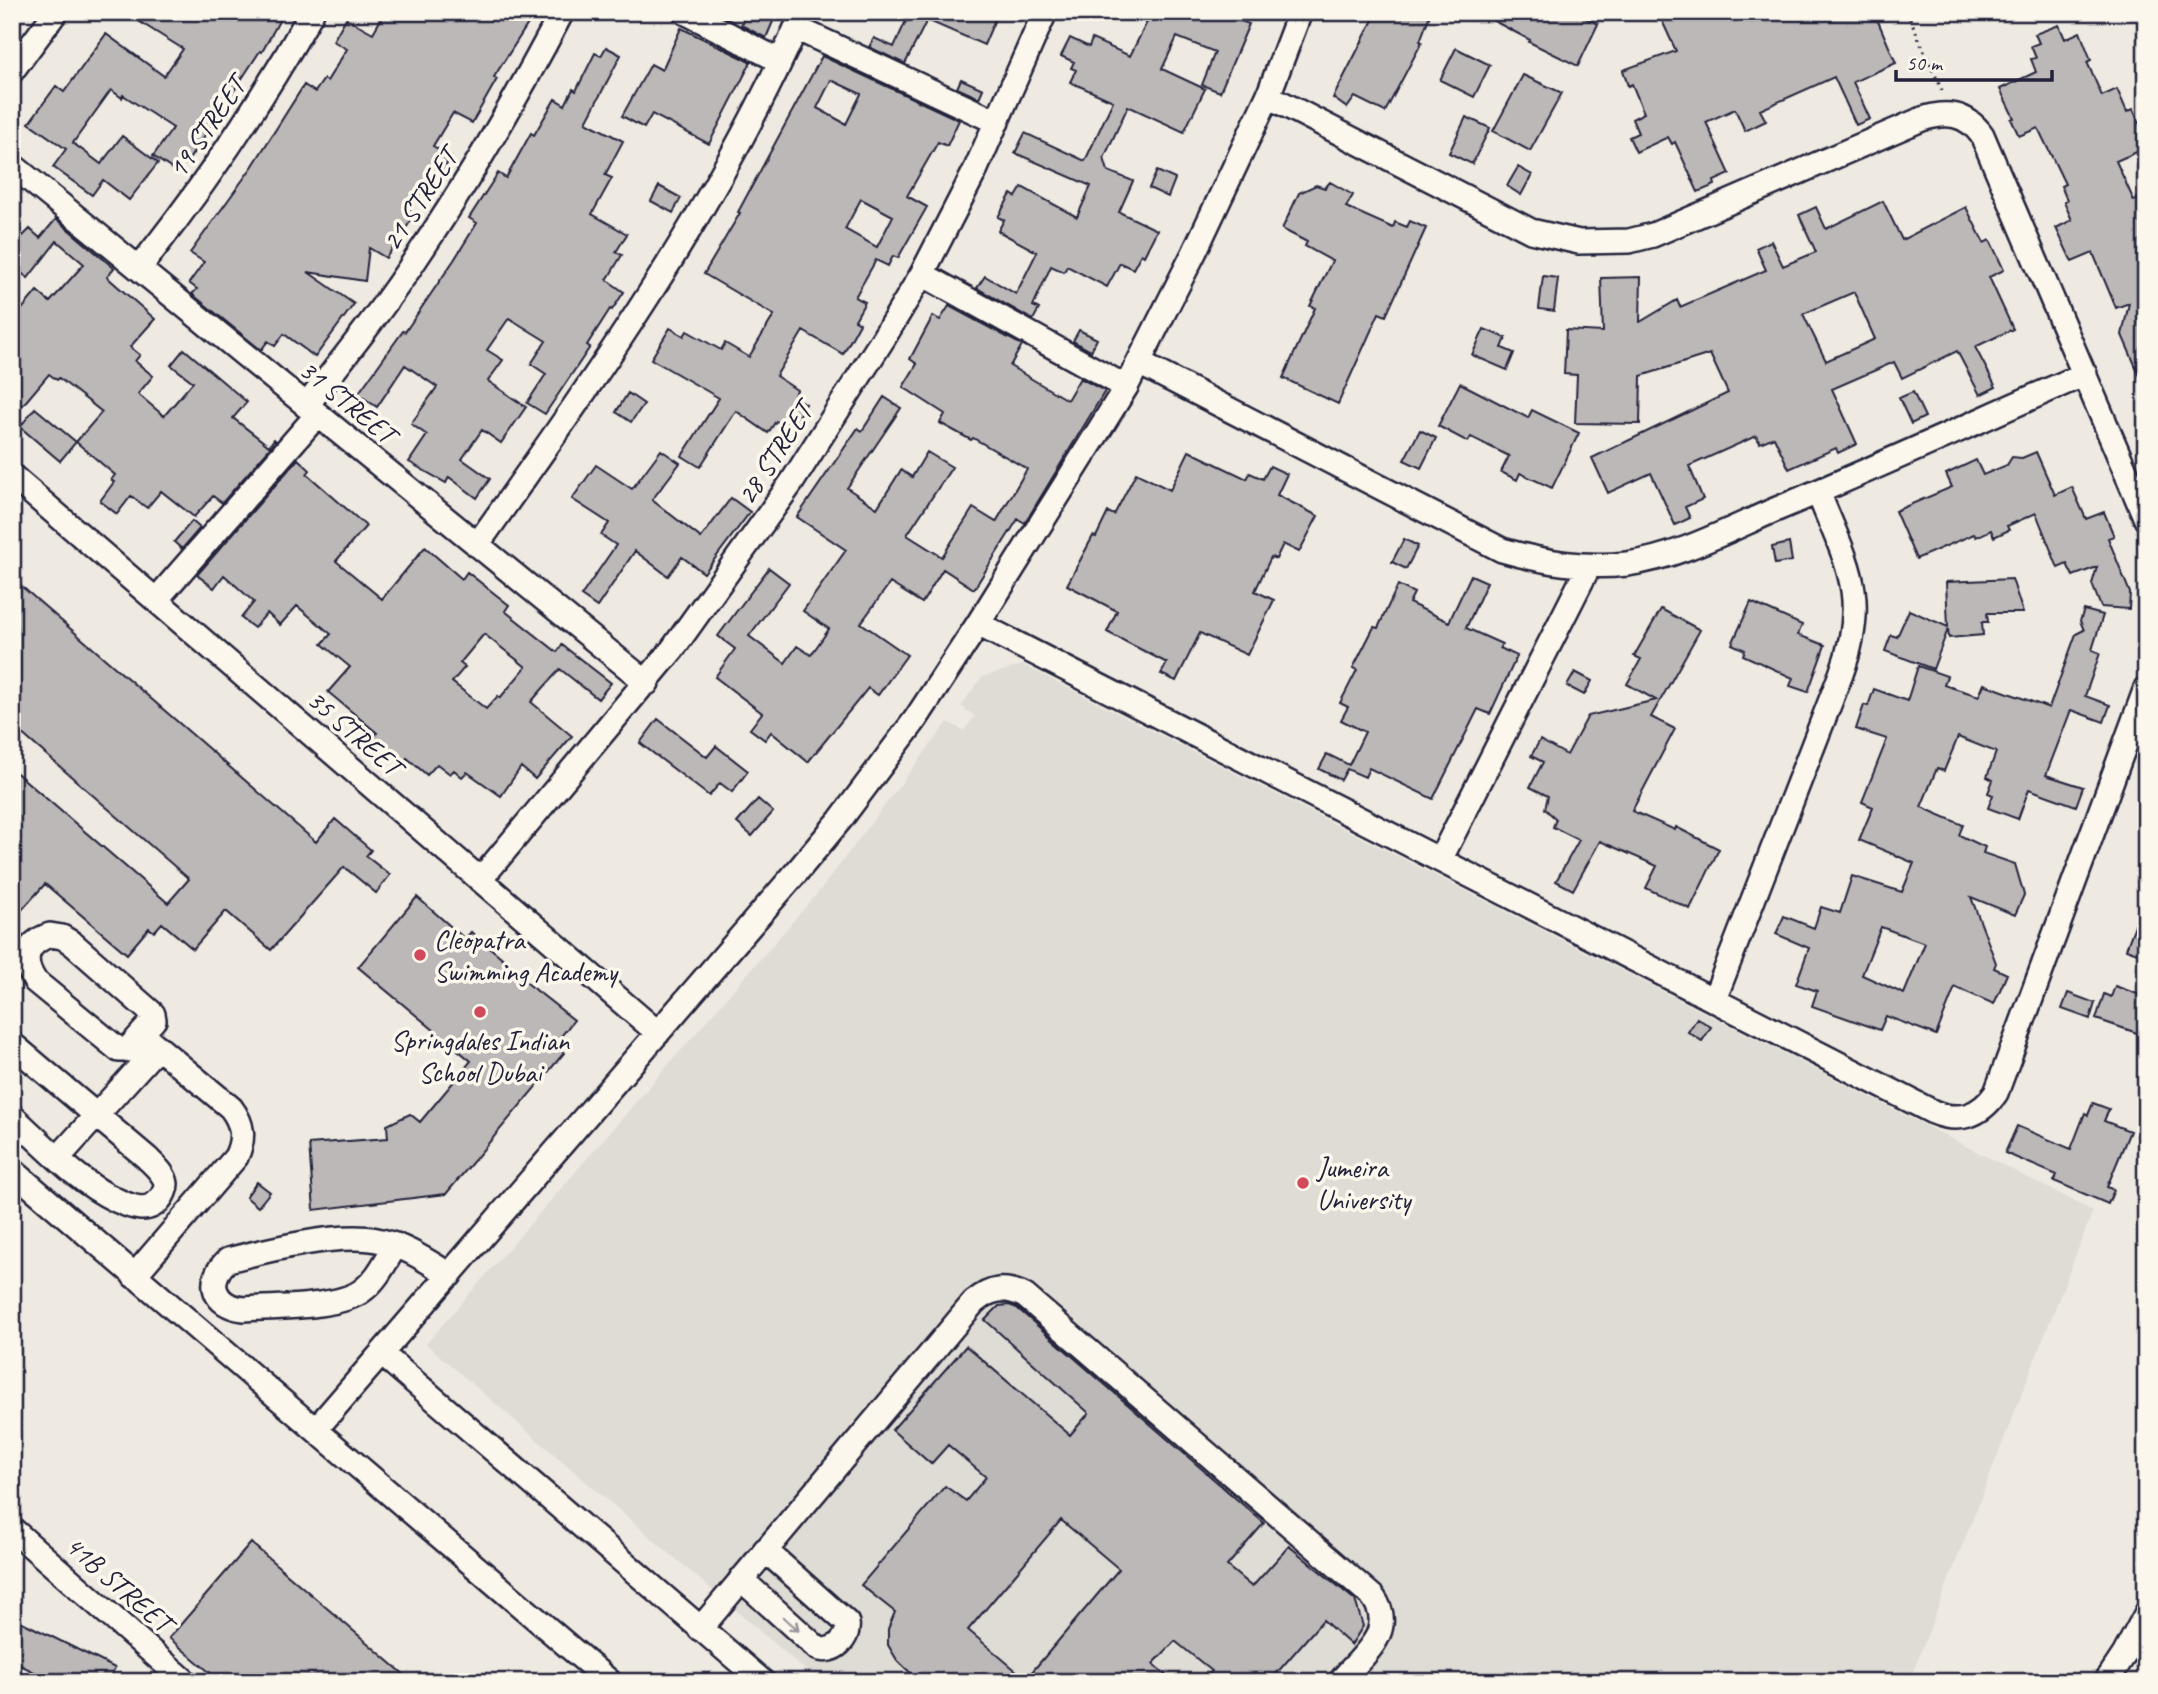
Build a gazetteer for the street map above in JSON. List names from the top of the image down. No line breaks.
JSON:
{"streets":{"street":["19 STREET","21 STREET","31 STREET","28 STREET","35 STREET","41B STREET"]},"crossings":[["19 STREET","31 STREET"],["21 STREET","31 STREET"],["21 STREET","35 STREET"],["31 STREET","28 STREET"],["28 STREET","35 STREET"]],"places":["Cleopatra Swimming Academy","Springdales Indian School Dubai","Jumeira University"],"scale_bar":"50 m"}
